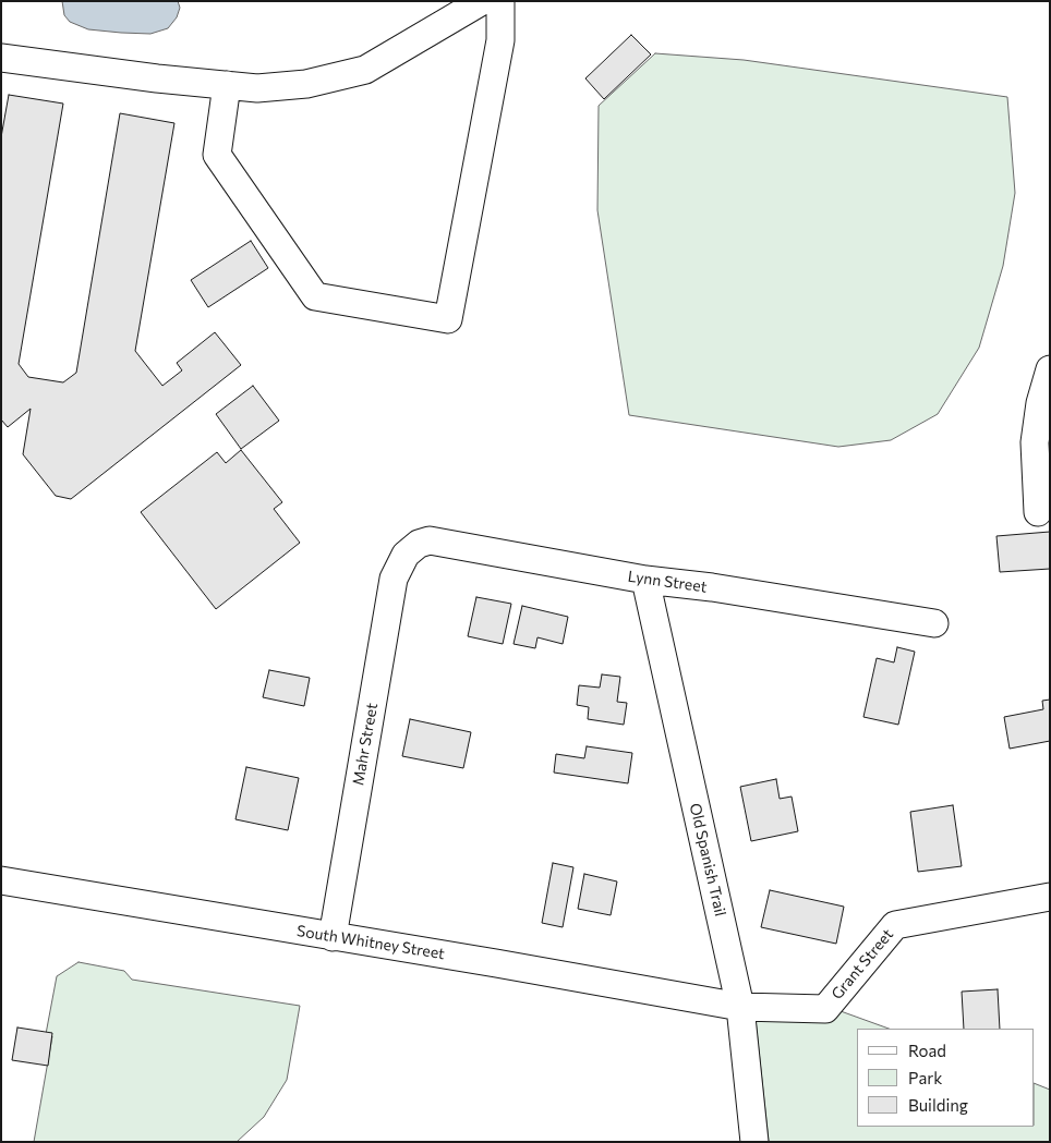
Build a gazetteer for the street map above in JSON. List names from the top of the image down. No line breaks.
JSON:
{"streets":{"street":["Lynn Street","Mahr Street","Old Spanish Trail","South Whitney Street","Grant Street"]},"crossings":[["Lynn Street","Mahr Street"],["Lynn Street","Old Spanish Trail"],["Mahr Street","South Whitney Street"],["Old Spanish Trail","South Whitney Street"],["Old Spanish Trail","Grant Street"],["South Whitney Street","Grant Street"]],"legend":["Road","Park","Building"]}
